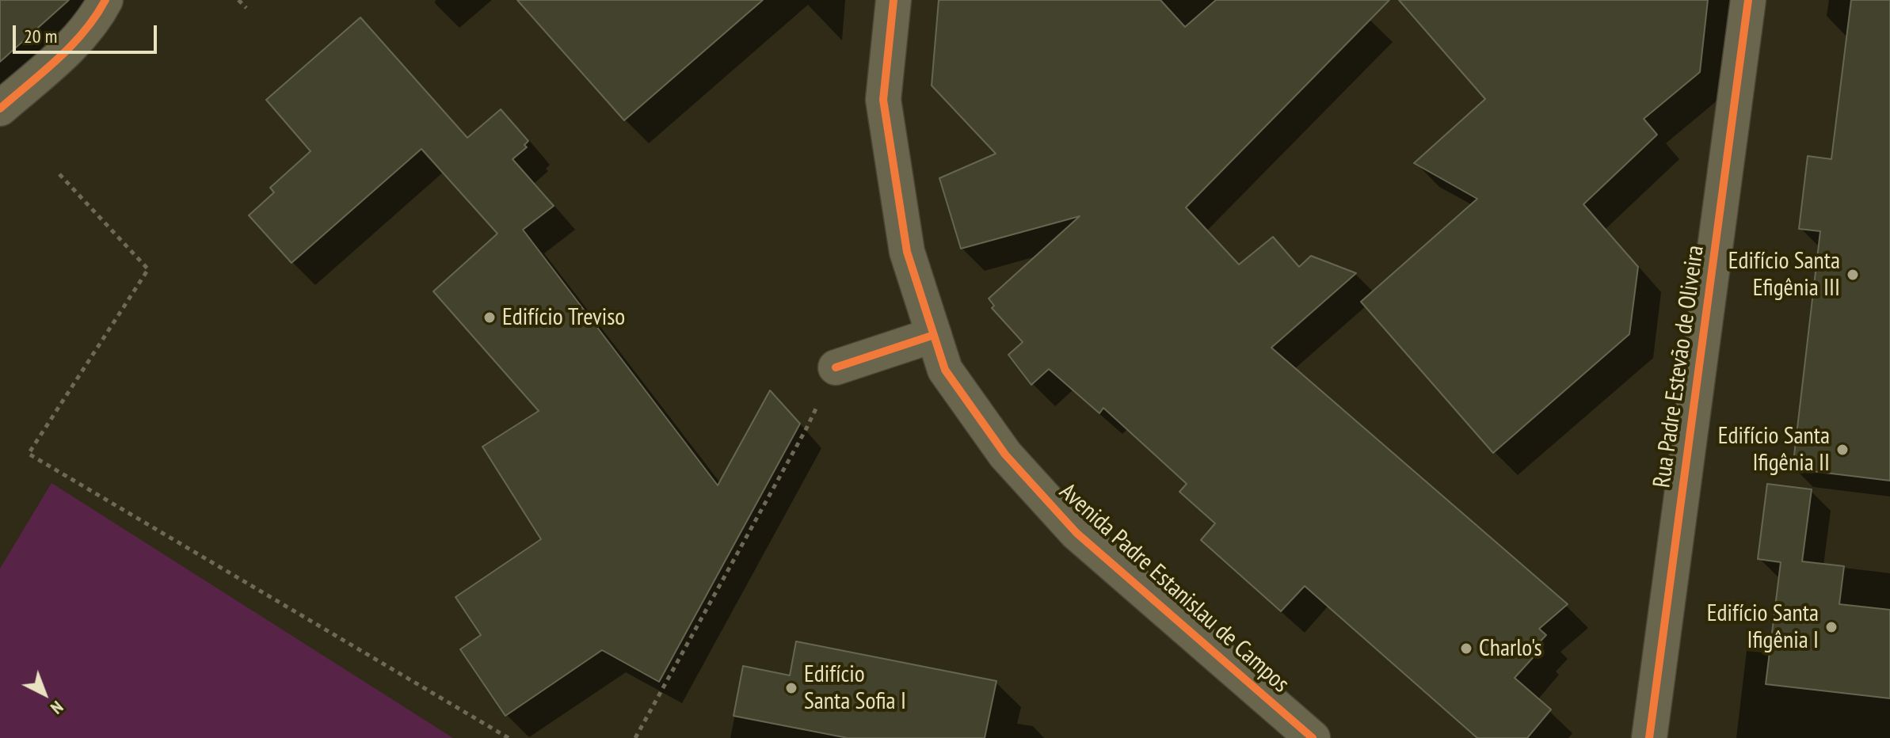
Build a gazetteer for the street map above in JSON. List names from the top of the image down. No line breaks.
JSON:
{"streets":{"street":["Rua Padre Estevão de Oliveira","Avenida Padre Estanislau de Campos"]},"places":["Edifício Santa Efigênia III","Edifício Treviso","Edifício Santa Ifigênia II","Edifício Santa Ifigênia I","Charlo's","Edifício Santa Sofia I"],"scale_bar":"20 m","north":"bottom right"}
